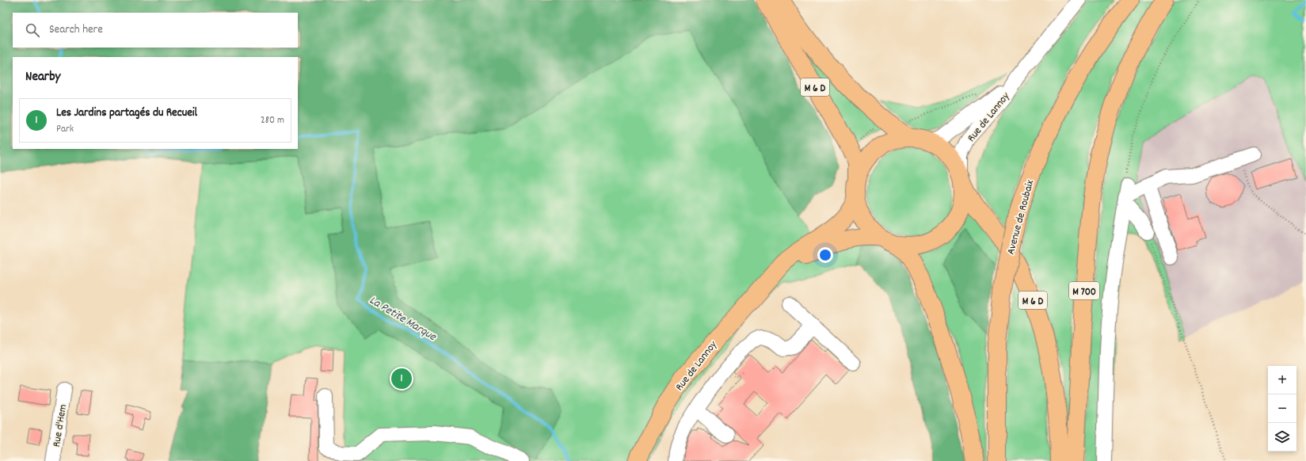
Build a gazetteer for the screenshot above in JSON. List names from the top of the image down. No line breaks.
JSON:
{"streets":{"main road":["M 6 D","Rue de Lannoy","Avenue de Roubaix","M 700"],"street":["Rue d'Hem"]},"crossings":[["M 6 D","Rue de Lannoy"]],"water":["La Petite Marque"],"page":{"search":"Search here","heading":"Nearby","list":[{"mark":"1","name":"Les Jardins partagés du Recueil","note":"Park","value":"280 m"}],"map_buttons":["+","−"],"pins":"1"}}
